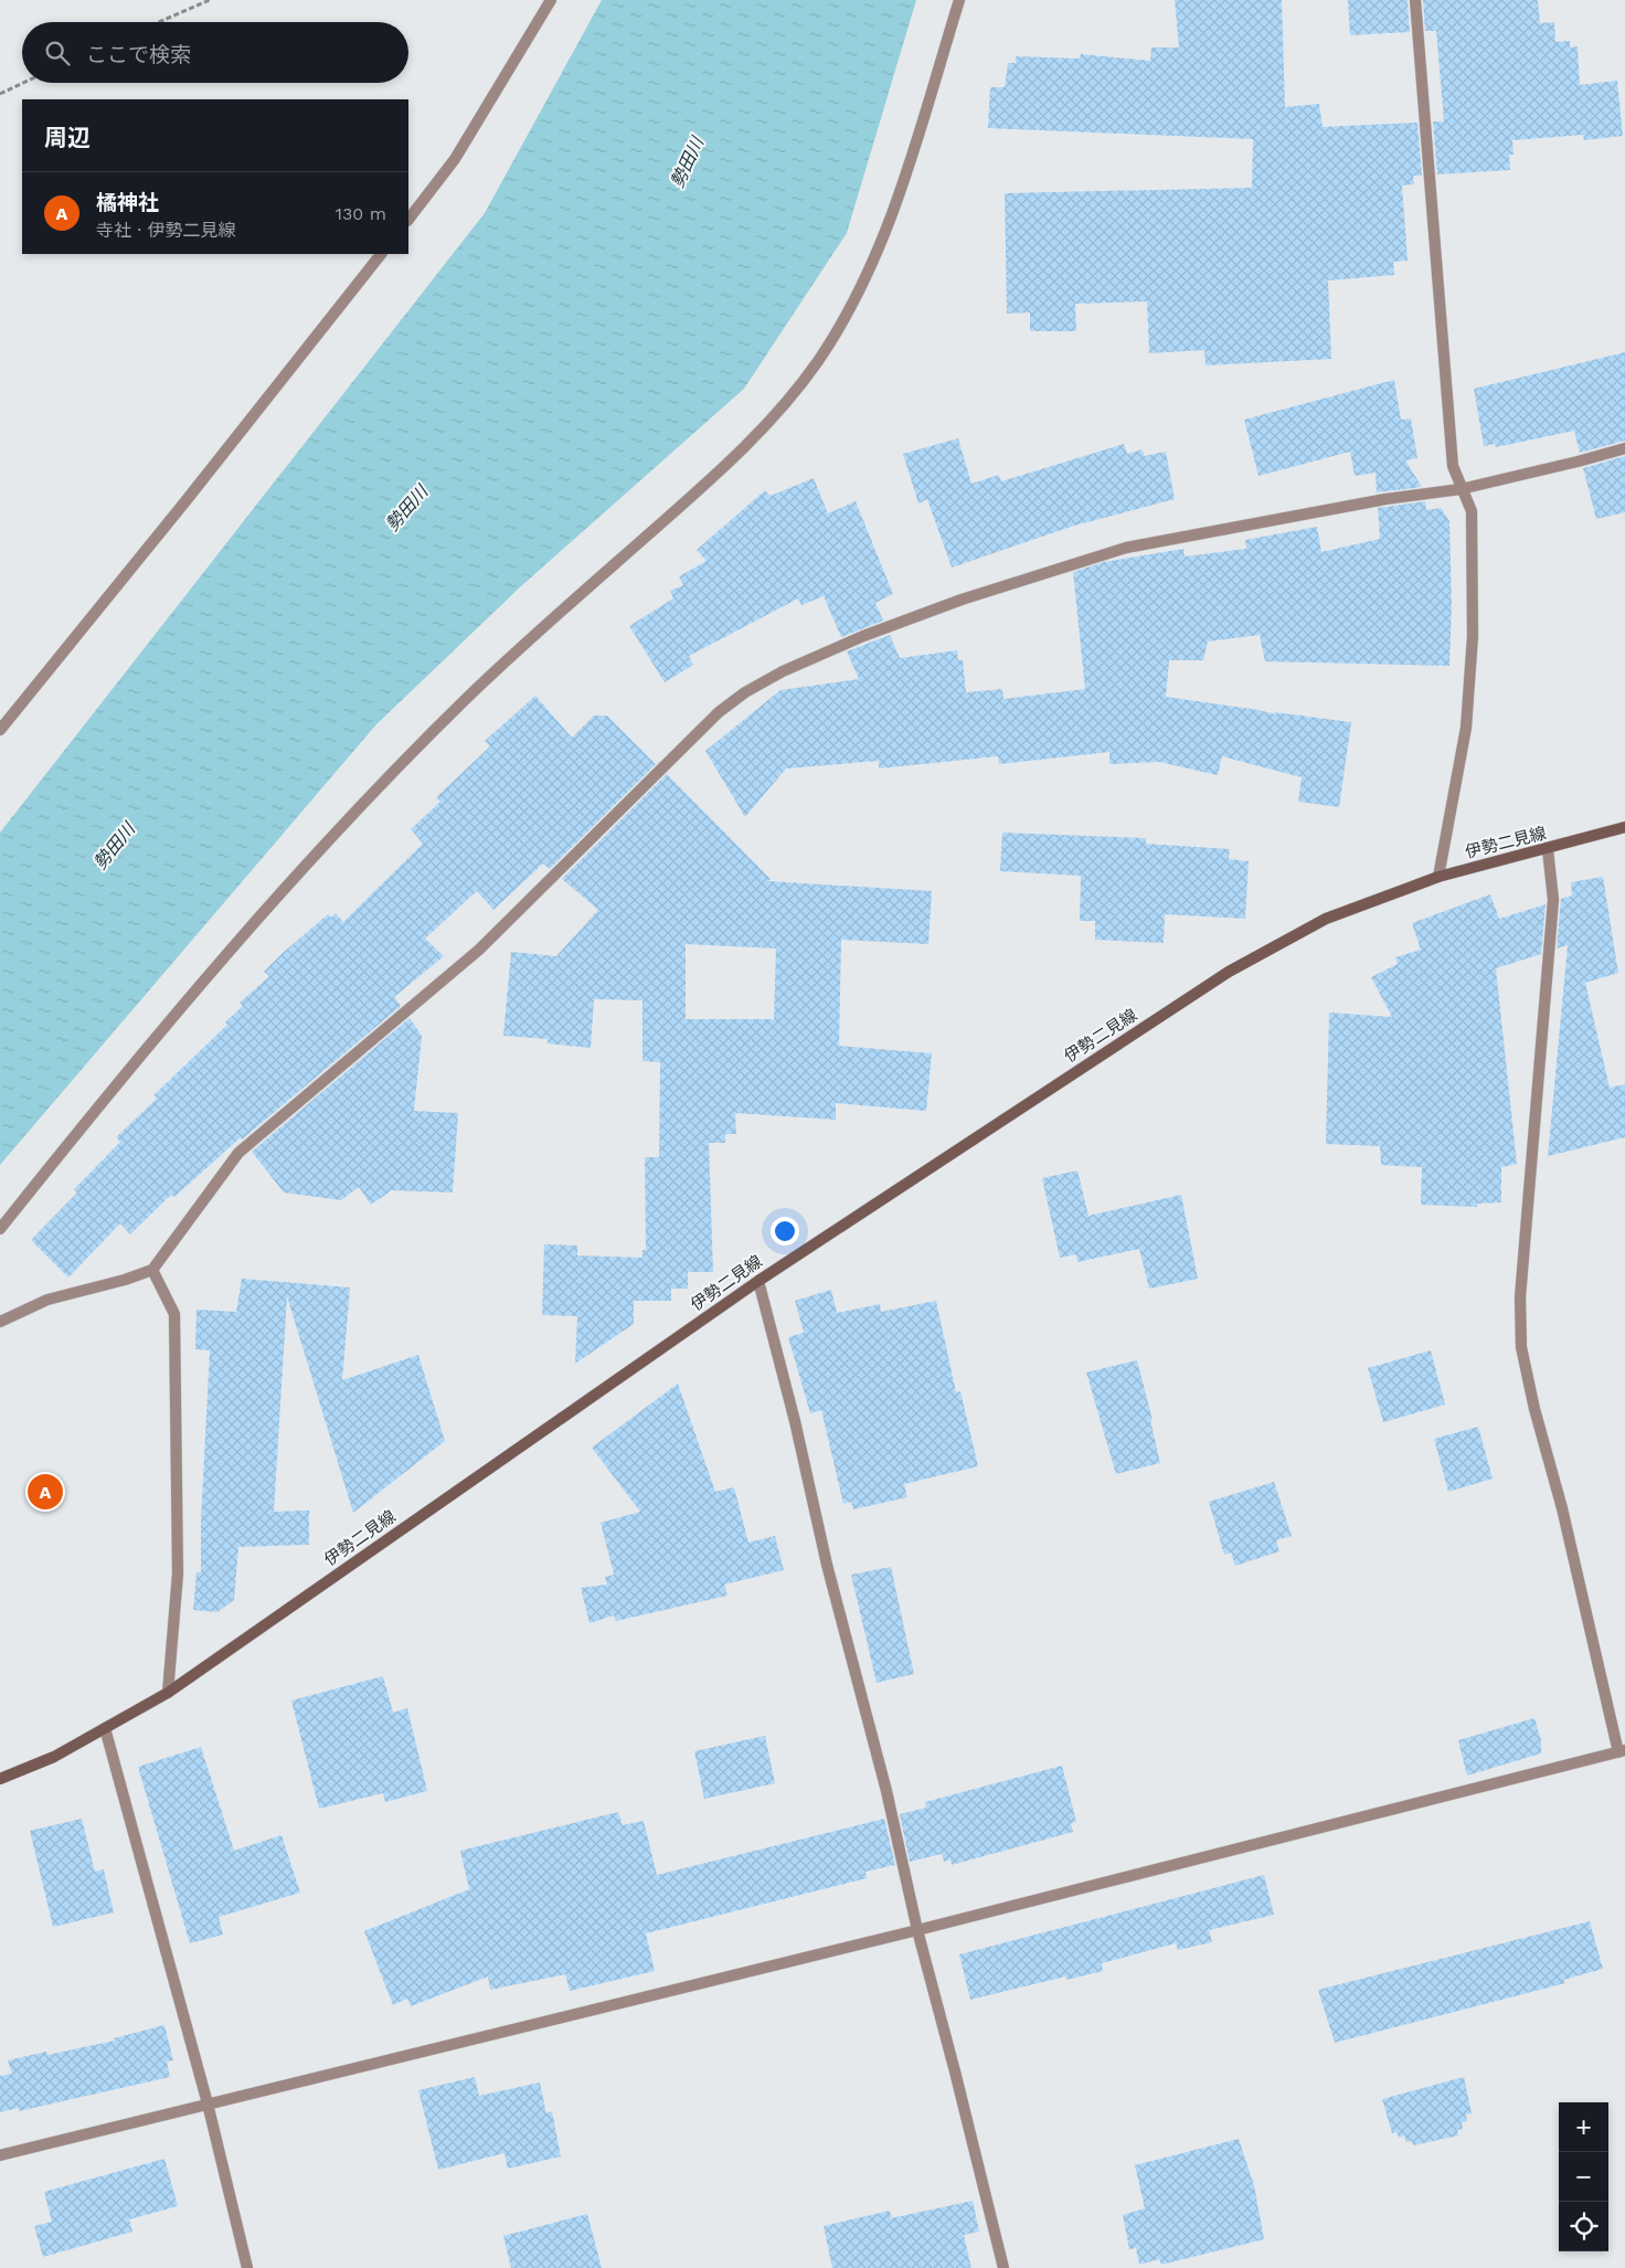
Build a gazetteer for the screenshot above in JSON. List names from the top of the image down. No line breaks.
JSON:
{"streets":{"main road":["伊勢二見線"]},"water":["勢田川"],"page":{"search":"ここで検索","heading":"周辺","list":[{"mark":"A","name":"橘神社","note":"寺社 · 伊勢二見線","value":"130 m"}],"pins":"A","map_buttons":["+","−"]}}
